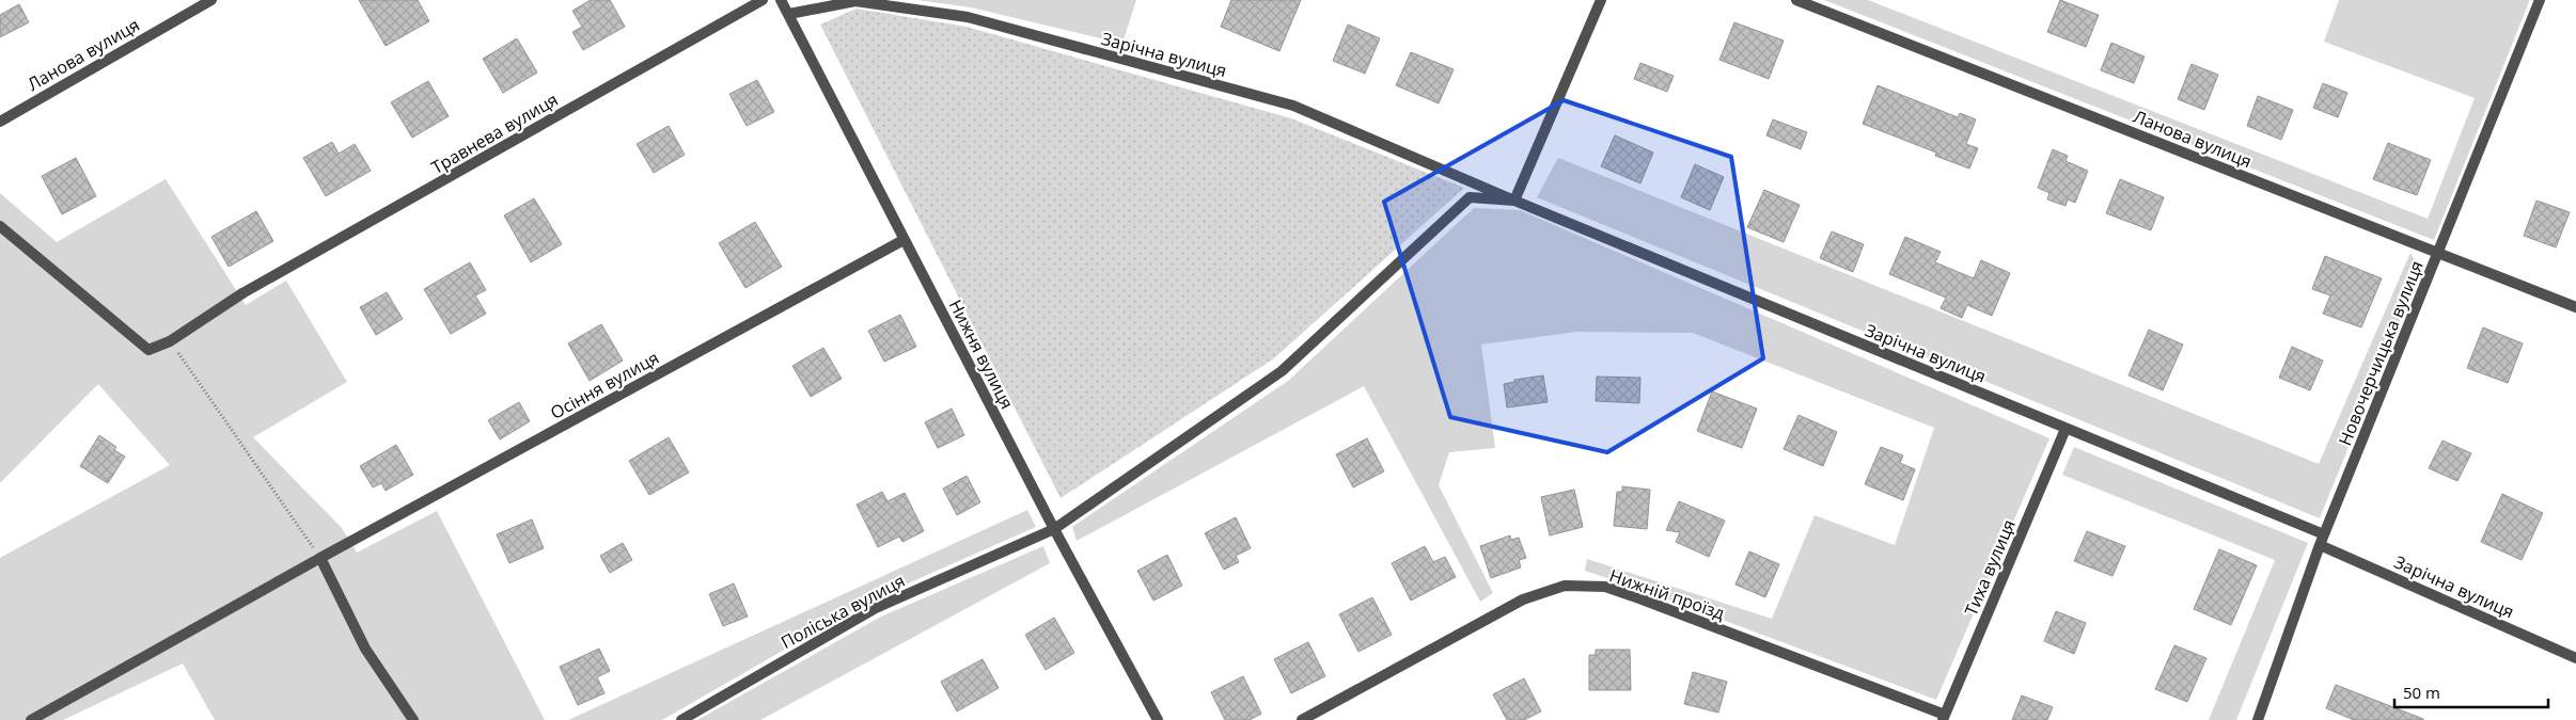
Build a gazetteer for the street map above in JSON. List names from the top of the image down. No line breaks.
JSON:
{"streets":{"street":["Ланова вулиця","Зарічна вулиця","Травнева вулиця","Новочерчицька вулиця","Нижня вулиця","Осіння вулиця","Тиха вулиця","Нижній проїзд","Поліська вулиця"]},"crossings":[["Ланова вулиця","Новочерчицька вулиця"],["Зарічна вулиця","Новочерчицька вулиця"],["Зарічна вулиця","Нижня вулиця"],["Зарічна вулиця","Тиха вулиця"],["Зарічна вулиця","Поліська вулиця"],["Нижня вулиця","Осіння вулиця"],["Нижня вулиця","Поліська вулиця"],["Тиха вулиця","Нижній проїзд"]],"scale_bar":"50 m"}
